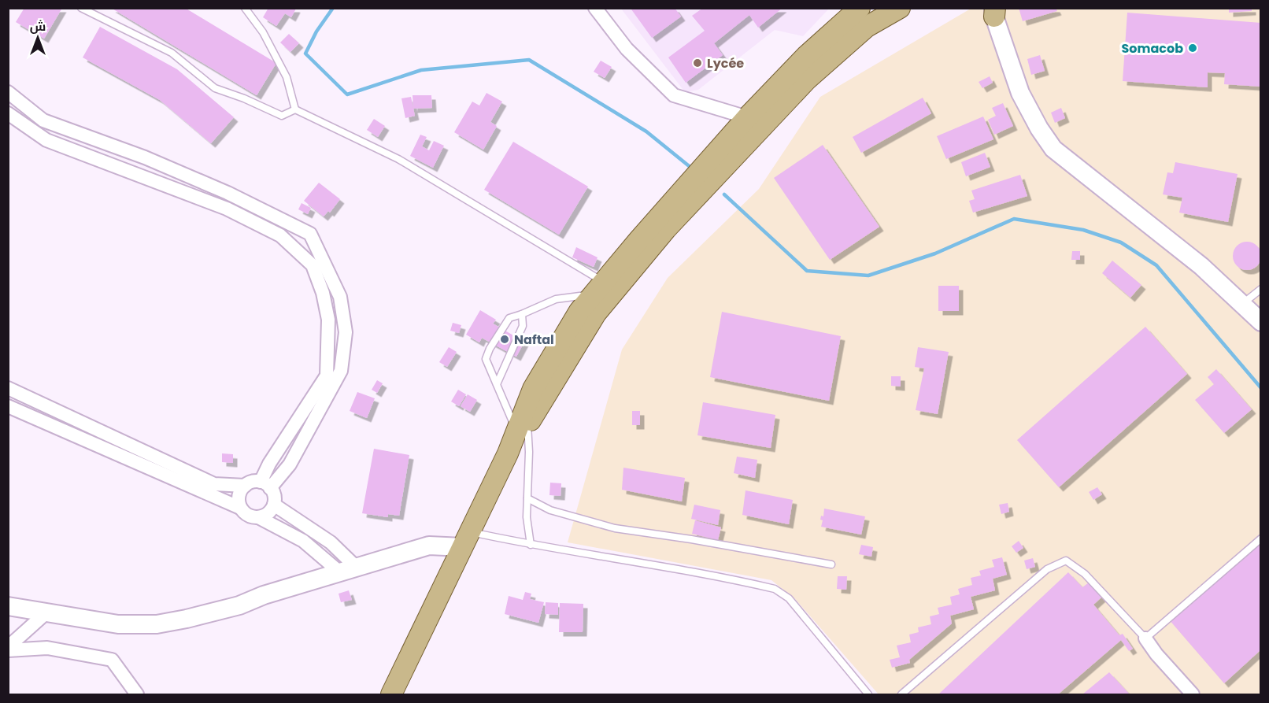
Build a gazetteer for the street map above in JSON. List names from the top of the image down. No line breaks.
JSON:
{"places":["Somacob","Lycée","Naftal"],"north":"top"}
